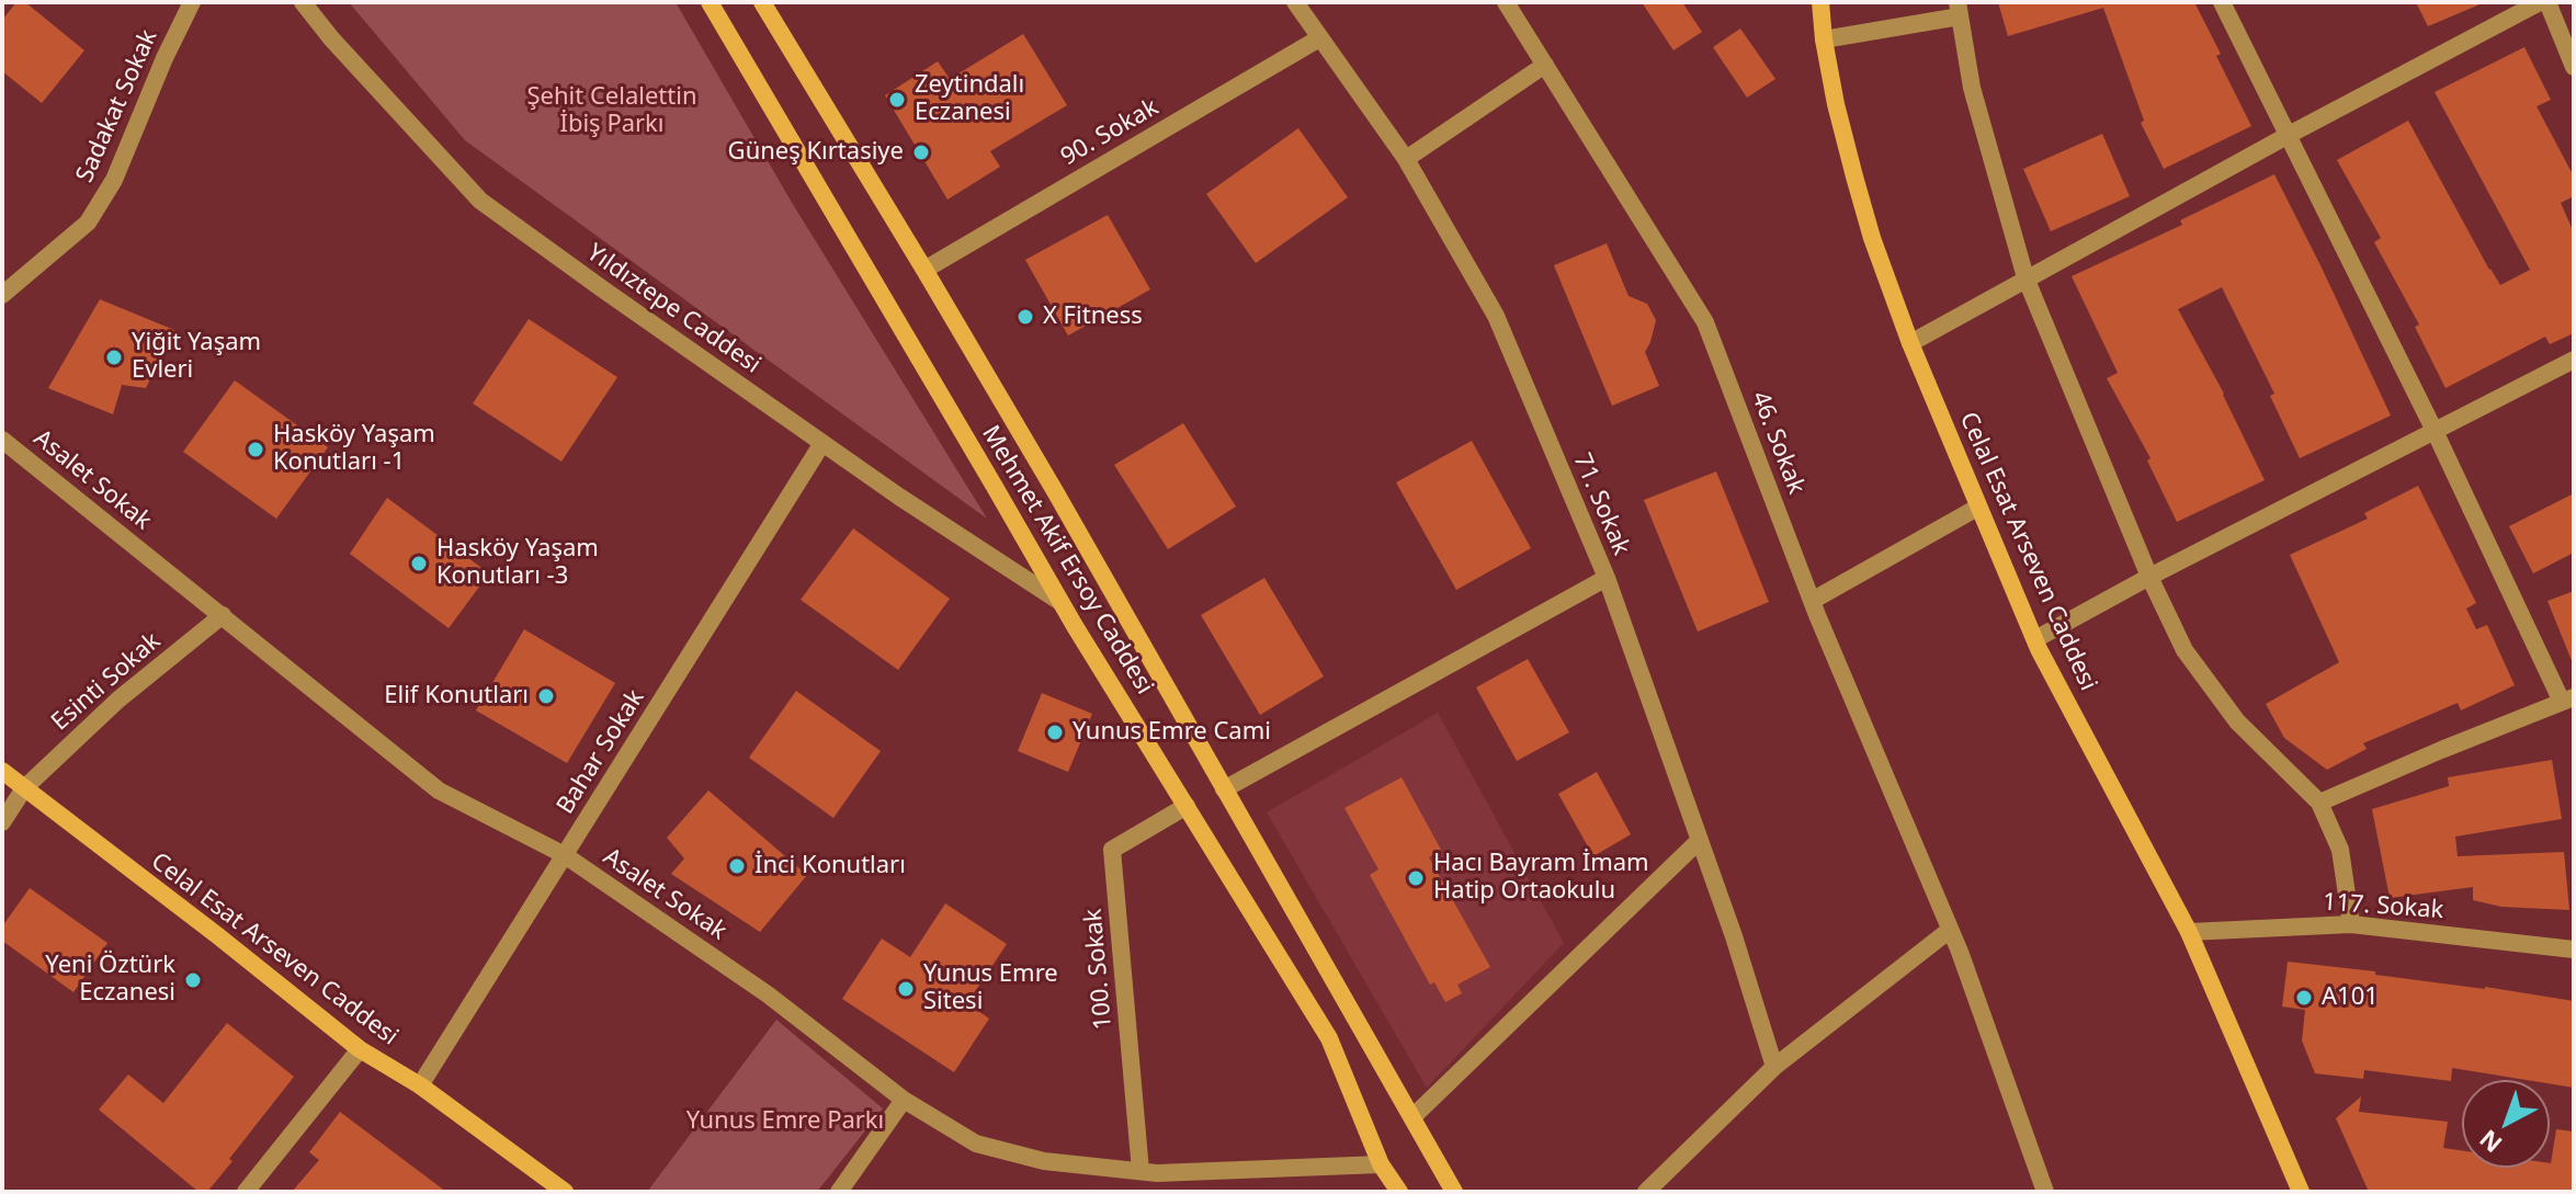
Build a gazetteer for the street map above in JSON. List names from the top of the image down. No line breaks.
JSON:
{"streets":{"main road":["Celal Esat Arseven Caddesi","Mehmet Akif Ersoy Caddesi"],"street":["Sadakat Sokak","90. Sokak","Yıldıztepe Caddesi","46. Sokak","Asalet Sokak","71. Sokak","Esinti Sokak","Bahar Sokak","117. Sokak","100. Sokak"]},"crossings":[["90. Sokak","71. Sokak"],["90. Sokak","Mehmet Akif Ersoy Caddesi"],["Yıldıztepe Caddesi","Mehmet Akif Ersoy Caddesi"],["Yıldıztepe Caddesi","Bahar Sokak"],["Asalet Sokak","Mehmet Akif Ersoy Caddesi"],["Asalet Sokak","Esinti Sokak"],["Asalet Sokak","Bahar Sokak"],["Asalet Sokak","100. Sokak"],["Celal Esat Arseven Caddesi","Esinti Sokak"],["Celal Esat Arseven Caddesi","Bahar Sokak"],["Celal Esat Arseven Caddesi","117. Sokak"],["Mehmet Akif Ersoy Caddesi","100. Sokak"]],"parks":["Şehit Celalettin İbiş Parkı","Yunus Emre Parkı"],"places":["Zeytindalı Eczanesi","Güneş Kırtasiye","X Fitness","Yiğit Yaşam Evleri","Hasköy Yaşam Konutları -1","Hasköy Yaşam Konutları -3","Elif Konutları","Yunus Emre Cami","İnci Konutları","Hacı Bayram İmam Hatip Ortaokulu","Yeni Öztürk Eczanesi","Yunus Emre Sitesi","A101"],"north":"bottom left"}
